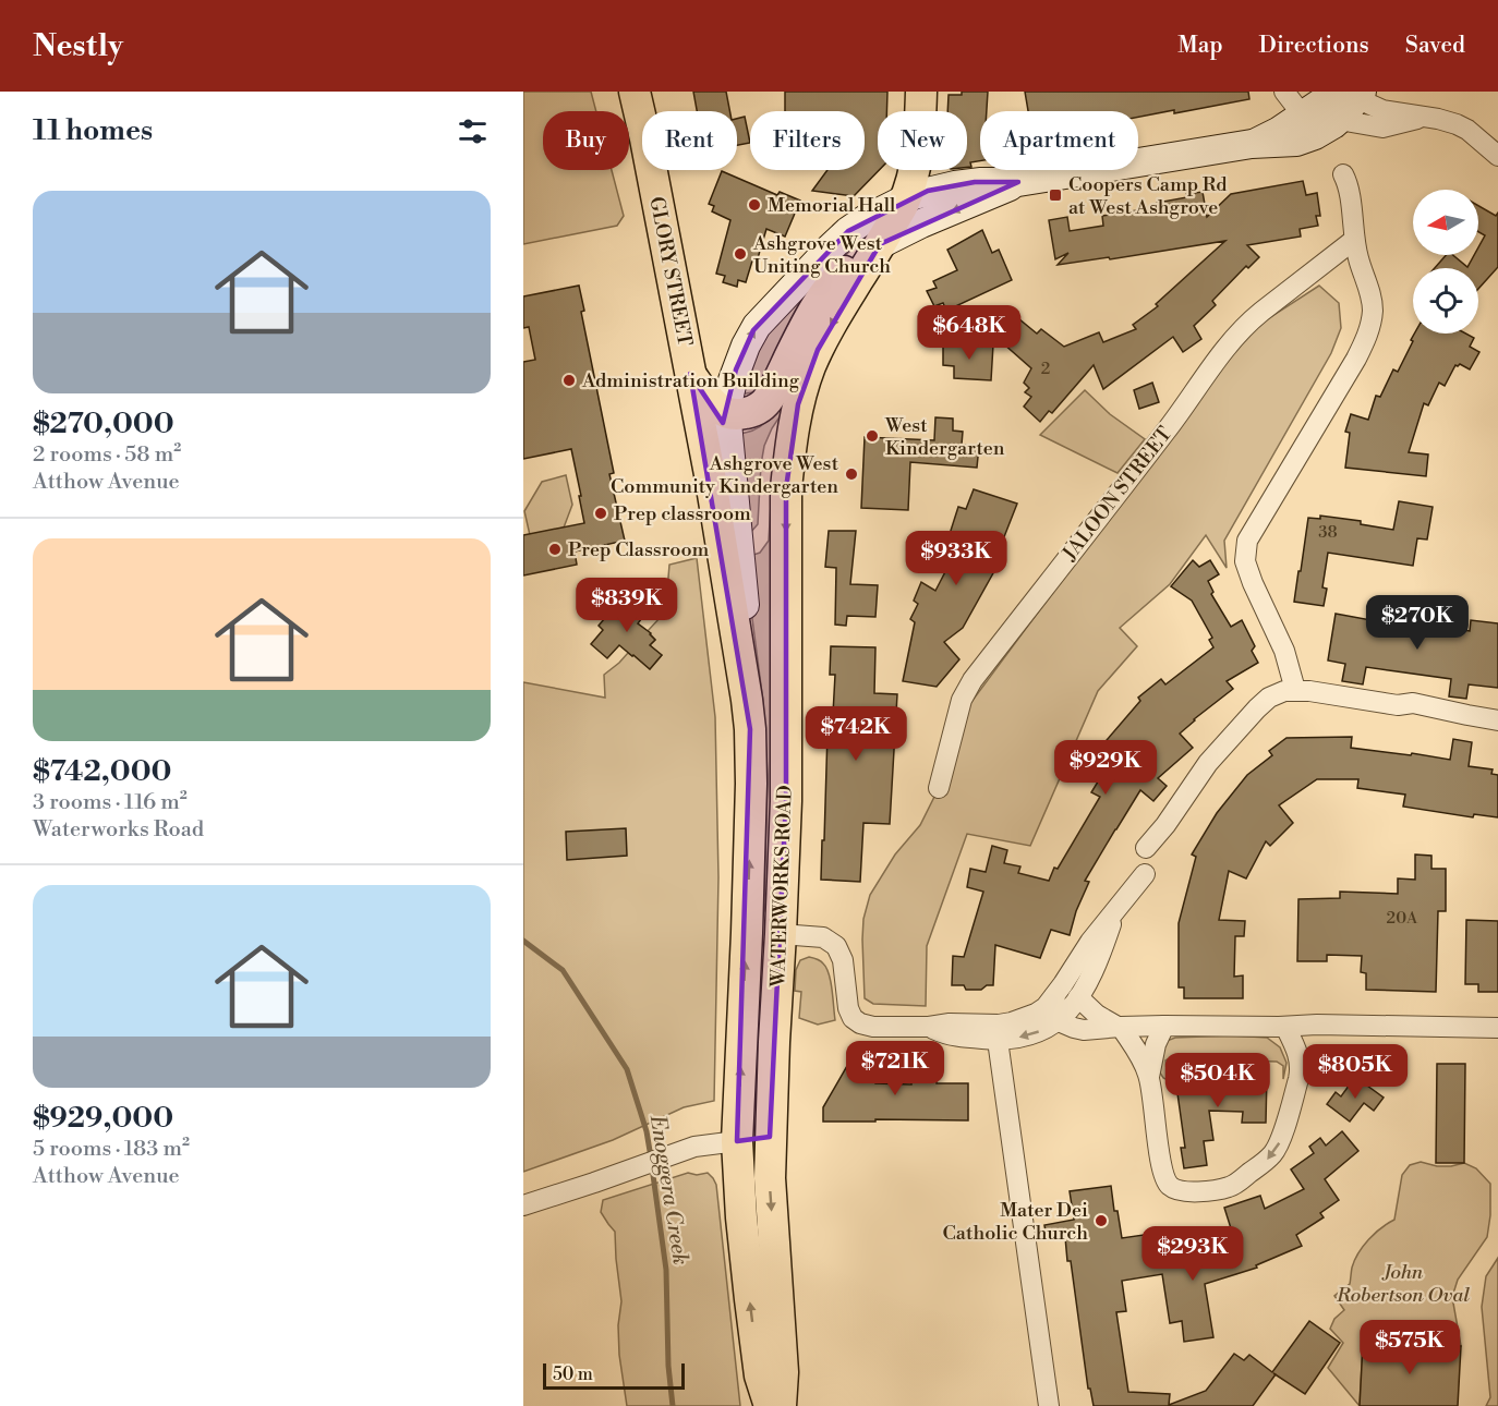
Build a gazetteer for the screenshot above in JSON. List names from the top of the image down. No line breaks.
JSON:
{"streets":{"main road":["GLORY STREET","WATERWORKS ROAD"],"street":["JALOON STREET"]},"crossings":[["GLORY STREET","WATERWORKS ROAD"]],"water":["Enoggera Creek"],"parks":["John Robertson Oval"],"places":{"transit":["Coopers Camp Rd at West Ashgrove"],"other":["Memorial Hall","Ashgrove West Uniting Church","Administration Building","West Kindergarten","Ashgrove West Community Kindergarten","Prep classroom","Prep Classroom","Mater Dei Catholic Church"]},"house_numbers":["2","38","20A"],"scale_bar":"50 m","north":"left","page":{"header":"Nestly","nav":["Map","Directions","Saved"],"heading":"11 homes","chip":["Buy","Rent","Filters","New","Apartment"],"list":[{"name":"$270,000","note":"2 rooms · 58 m² · Atthow Avenue"},{"name":"$742,000","note":"3 rooms · 116 m² · Waterworks Road"},{"name":"$929,000","note":"5 rooms · 183 m² · Atthow Avenue"}],"price":["$648K","$933K","$839K","$270K","$742K","$929K","$721K","$805K","$504K","$293K","$575K"],"scale":"50 m"}}
